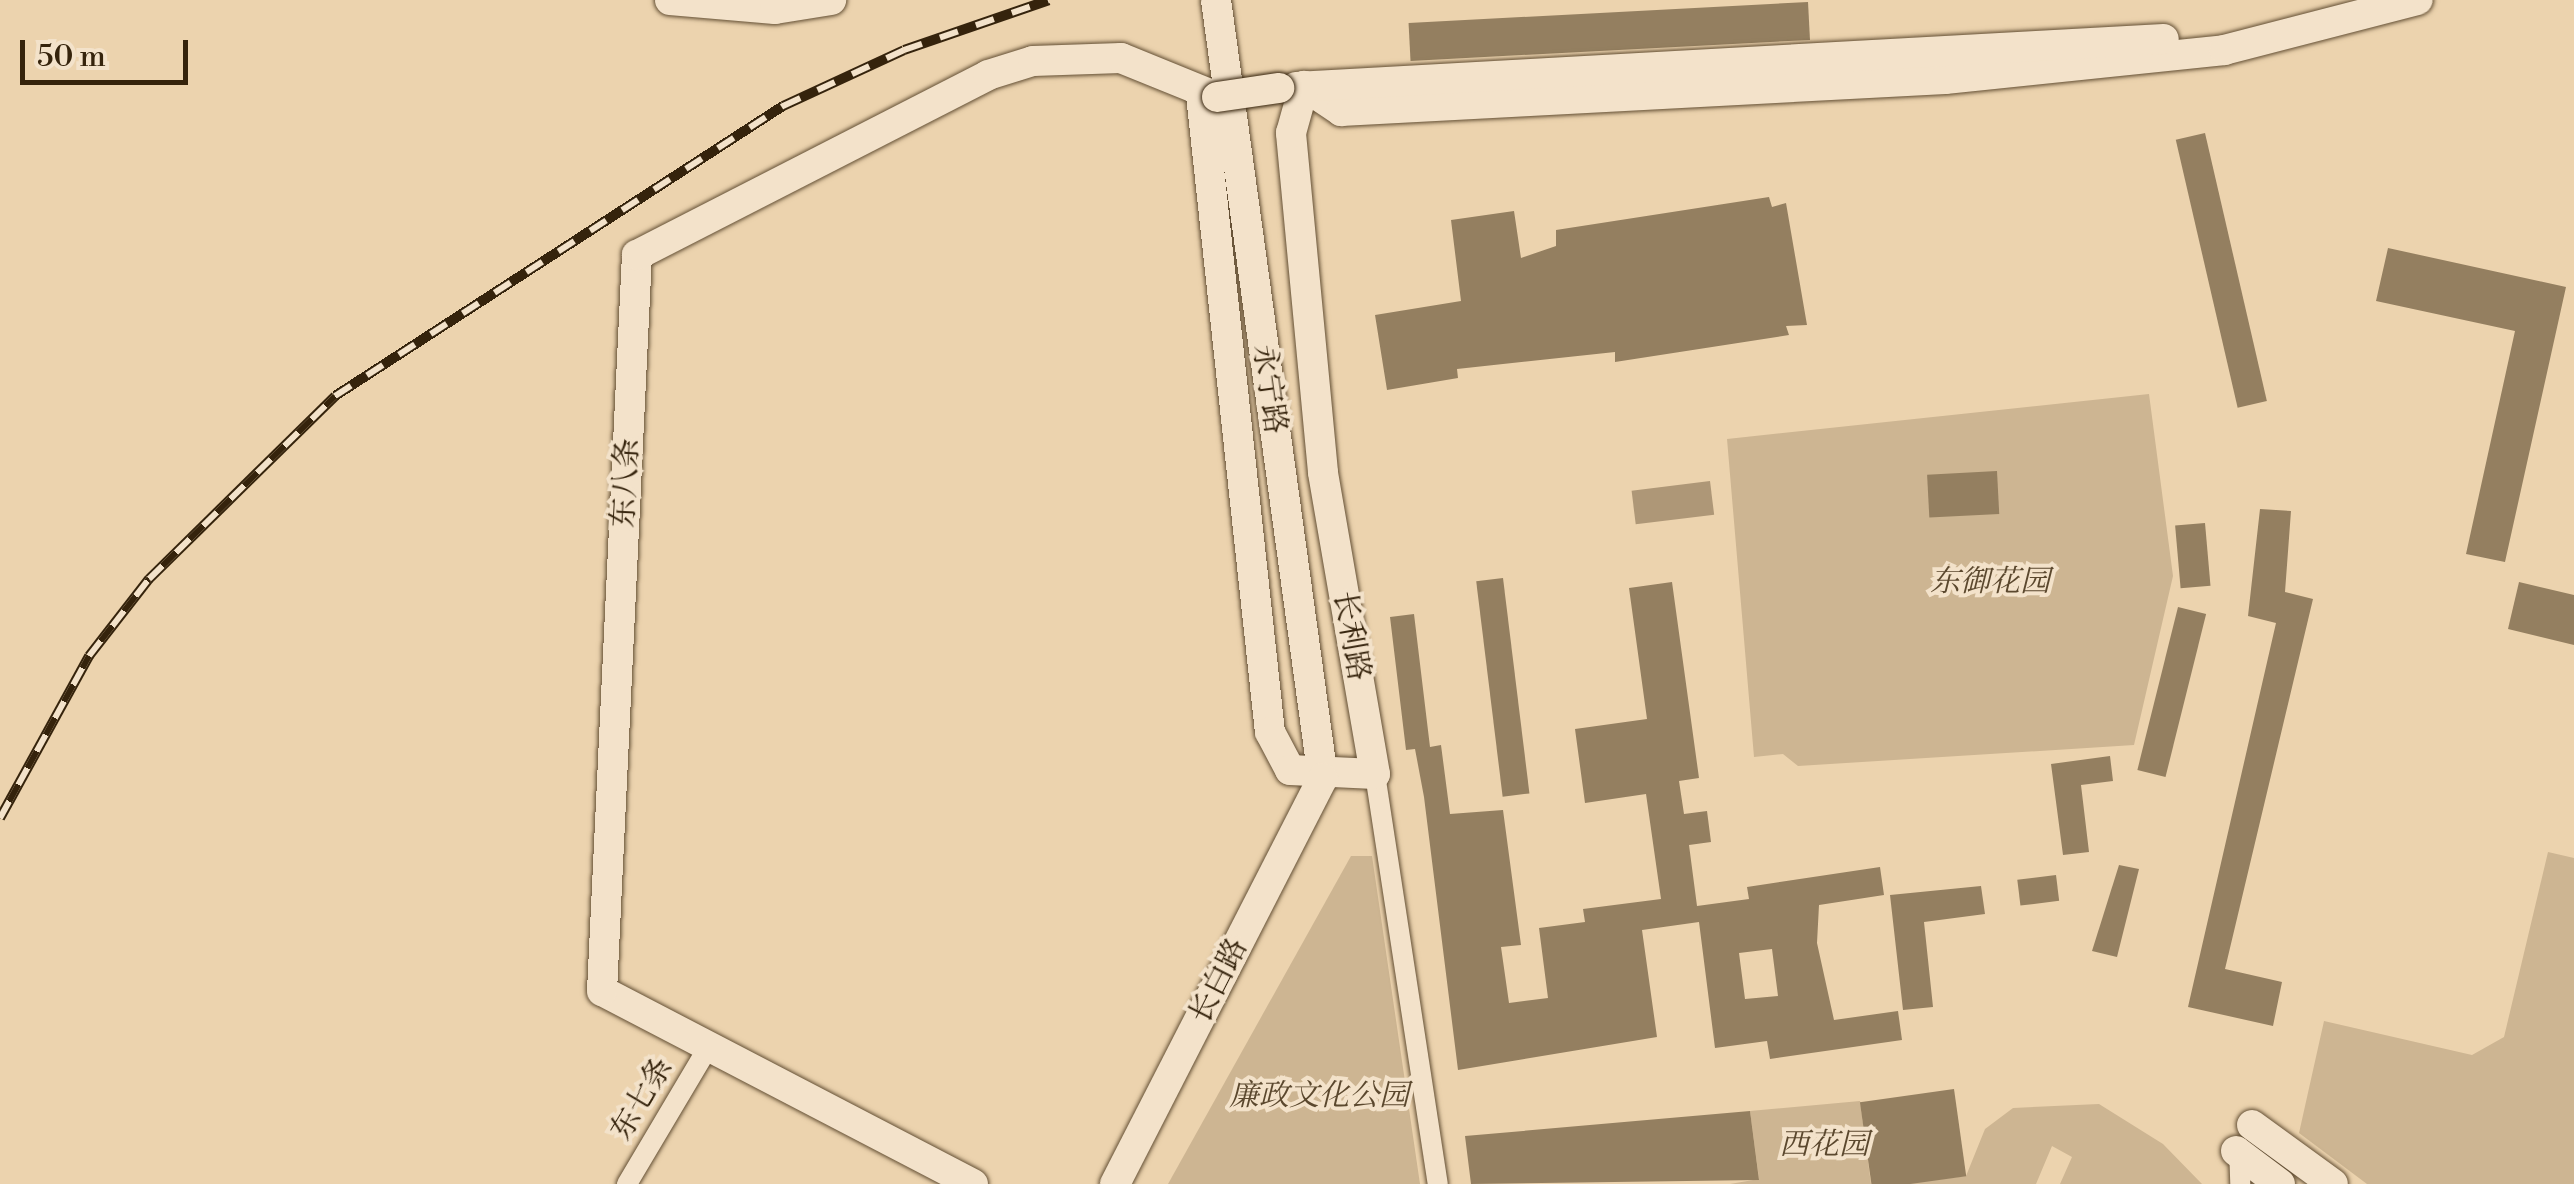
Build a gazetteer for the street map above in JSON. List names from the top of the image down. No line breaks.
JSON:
{"streets":{"street":["永宁路","东八条","长利路","长白路","东七条"]},"crossings":[["永宁路","长白路"],["东八条","东七条"]],"parks":["东御花园","廉政文化公园","西花园"],"scale_bar":"50 m"}
